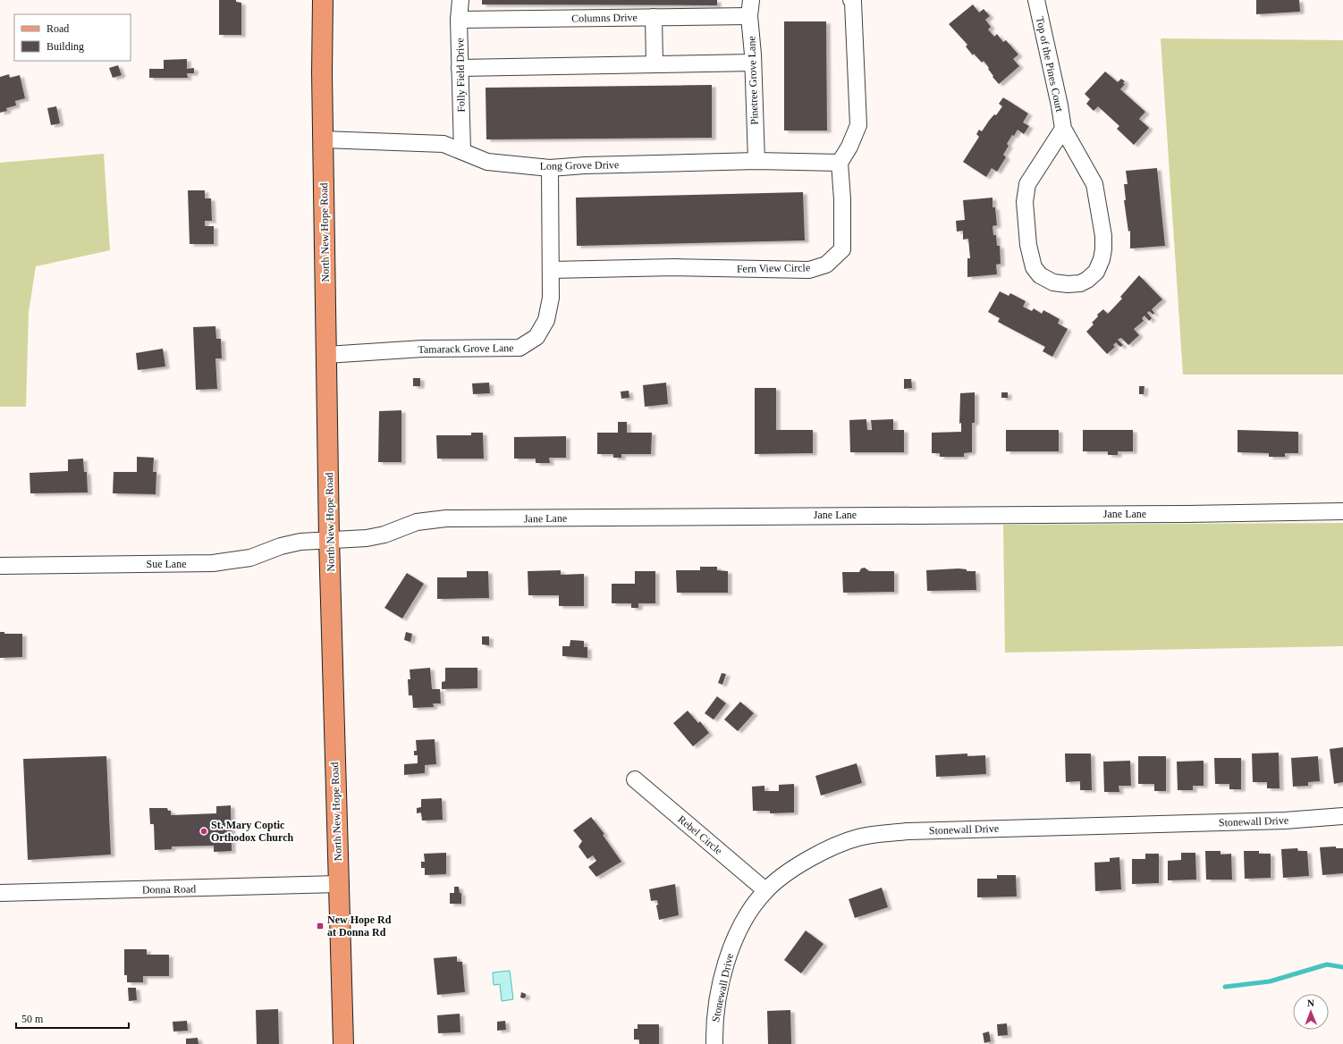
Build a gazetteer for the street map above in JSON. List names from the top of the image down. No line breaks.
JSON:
{"streets":{"main road":["North New Hope Road"],"street":["Columns Drive","Top of the Pines Court","Folly Field Drive","Pinetree Grove Lane","Long Grove Drive","Fern View Circle","Tamarack Grove Lane","Jane Lane","Sue Lane","Stonewall Drive","Rebel Circle","Donna Road"]},"crossings":[["Columns Drive","Folly Field Drive"],["Columns Drive","Pinetree Grove Lane"],["Folly Field Drive","Long Grove Drive"],["Pinetree Grove Lane","Long Grove Drive"],["Long Grove Drive","North New Hope Road"],["Long Grove Drive","Fern View Circle"],["Long Grove Drive","Tamarack Grove Lane"],["North New Hope Road","Tamarack Grove Lane"],["North New Hope Road","Jane Lane"],["North New Hope Road","Sue Lane"],["North New Hope Road","Donna Road"],["Fern View Circle","Tamarack Grove Lane"],["Jane Lane","Sue Lane"],["Stonewall Drive","Rebel Circle"]],"places":{"other":["St. Mary Coptic Orthodox Church"],"transit":["New Hope Rd at Donna Rd"]},"legend":["Road","Building"],"scale_bar":"50 m","north":"top"}
